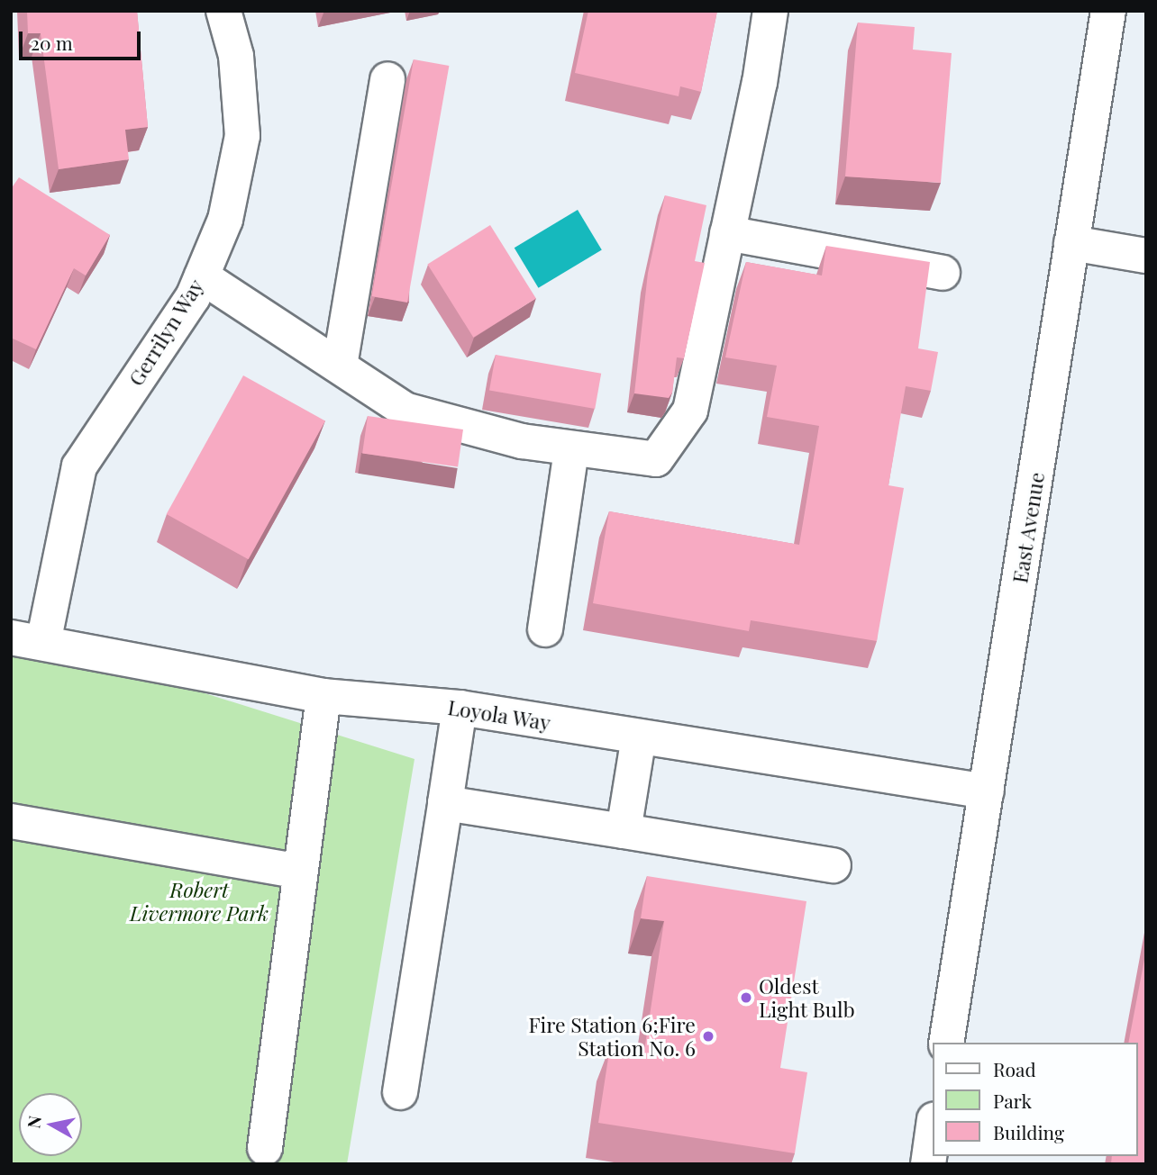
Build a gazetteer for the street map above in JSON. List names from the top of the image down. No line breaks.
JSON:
{"streets":{"street":["Gerrilyn Way","East Avenue","Loyola Way"]},"crossings":[["Gerrilyn Way","Loyola Way"],["East Avenue","Loyola Way"]],"parks":["Robert Livermore Park"],"places":["Oldest Light Bulb","Fire Station 6;Fire Station No. 6"],"legend":["Road","Park","Building"],"scale_bar":"20 m","north":"left"}
